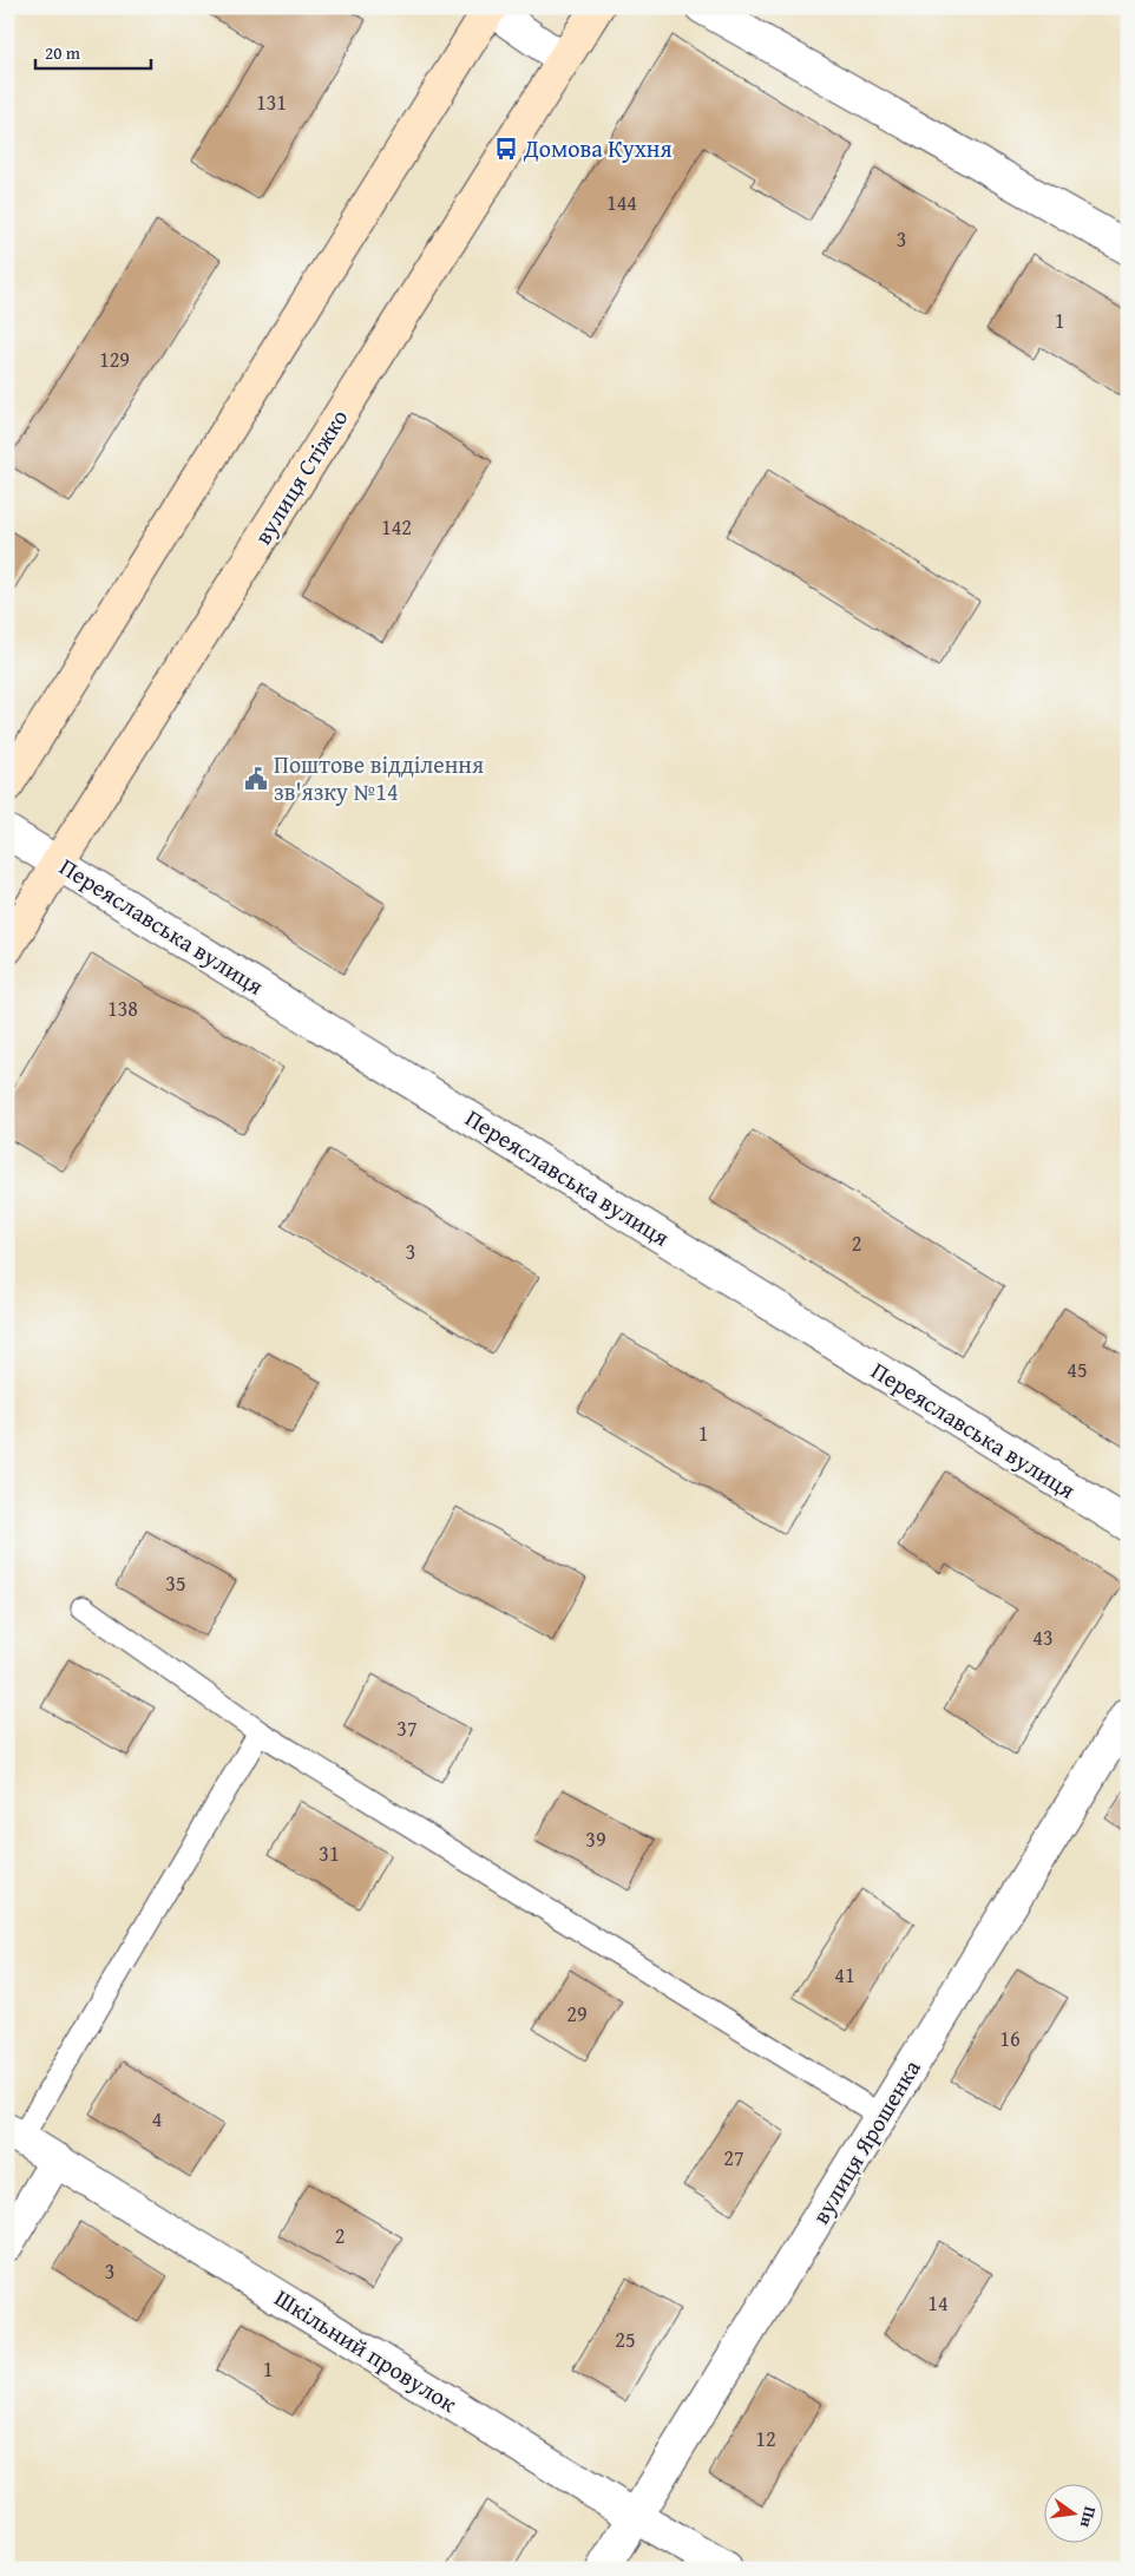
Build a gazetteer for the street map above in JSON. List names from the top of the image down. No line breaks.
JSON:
{"streets":{"street":["вулиця Стіжко","Переяславська вулиця","вулиця Ярошенка","Шкільний провулок"]},"crossings":[["вулиця Стіжко","Переяславська вулиця"],["вулиця Ярошенка","Шкільний провулок"]],"places":{"bus stop":["Домова Кухня"],"public building":["Поштове відділення зв'язку №14"]},"house_numbers":["131","144","3","1","129","142","138","2","3","45","1","35","43","37","39","31","41","29","16","4","27","2","3","14","25","1","12"],"scale_bar":"20 m","north":"right"}
